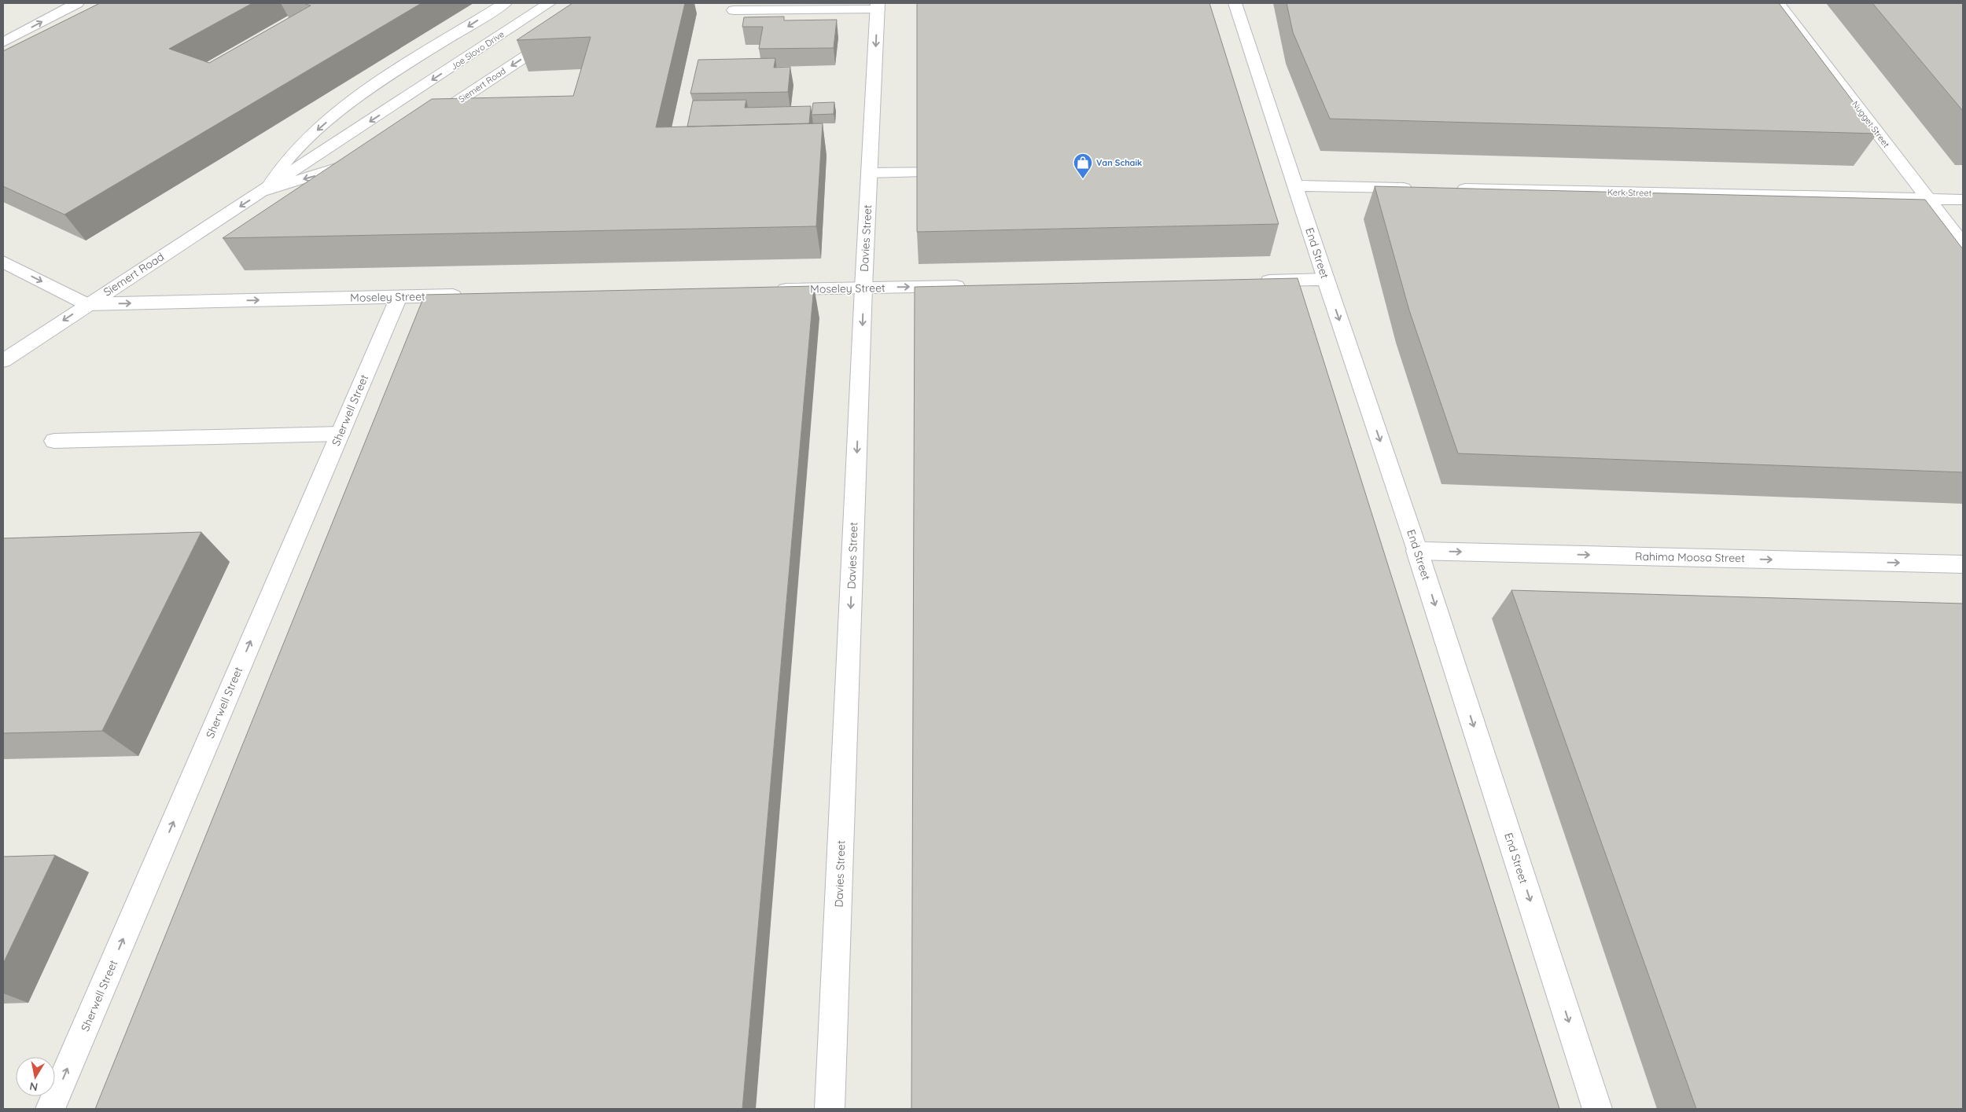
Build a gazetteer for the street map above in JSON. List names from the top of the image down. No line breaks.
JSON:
{"streets":{"street":["Joe Slovo Drive","Siemert Road","Nugget Street","Kerk Street","Davies Street","End Street","Moseley Street","Sherwell Street","Rahima Moosa Street"]},"crossings":[["Joe Slovo Drive","Siemert Road"],["Siemert Road","Moseley Street"],["Nugget Street","Kerk Street"],["Davies Street","Moseley Street"],["End Street","Rahima Moosa Street"],["Moseley Street","Sherwell Street"]],"one_way":["Joe Slovo Drive","Siemert Road","Davies Street","End Street","Sherwell Street","Rahima Moosa Street"],"places":{"shop":["Van Schaik"]},"north":"bottom"}
